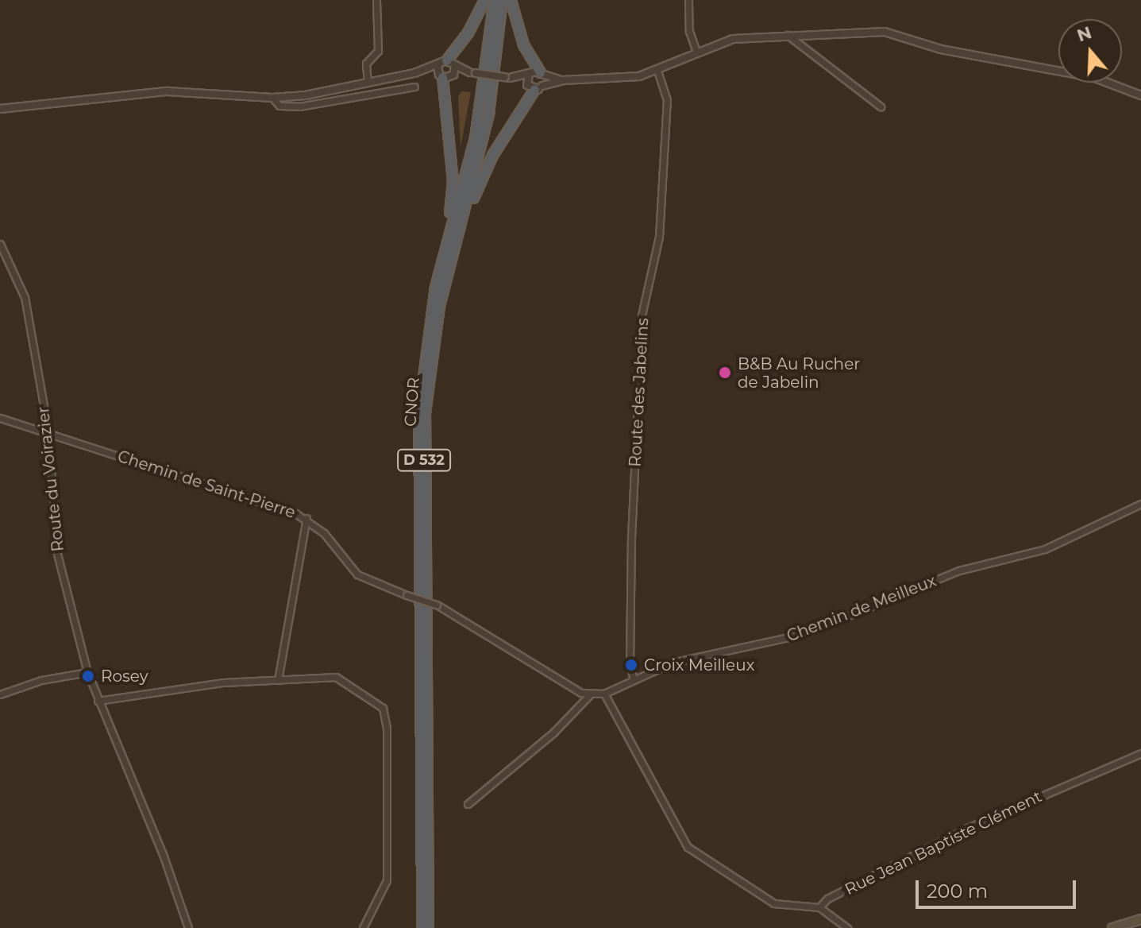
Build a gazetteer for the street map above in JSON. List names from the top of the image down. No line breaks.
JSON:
{"streets":{"highway":["CNOR","D 532"],"street":["Route des Jabelins","Route du Voirazier","Chemin de Saint-Pierre","Chemin de Meilleux","Rue Jean Baptiste Clément"]},"crossings":[["Route des Jabelins","Chemin de Meilleux"],["Route du Voirazier","Chemin de Saint-Pierre"],["Chemin de Saint-Pierre","Chemin de Meilleux"]],"places":["B&B Au Rucher de Jabelin","Croix Meilleux","Rosey"],"scale_bar":"200 m","north":"top"}
